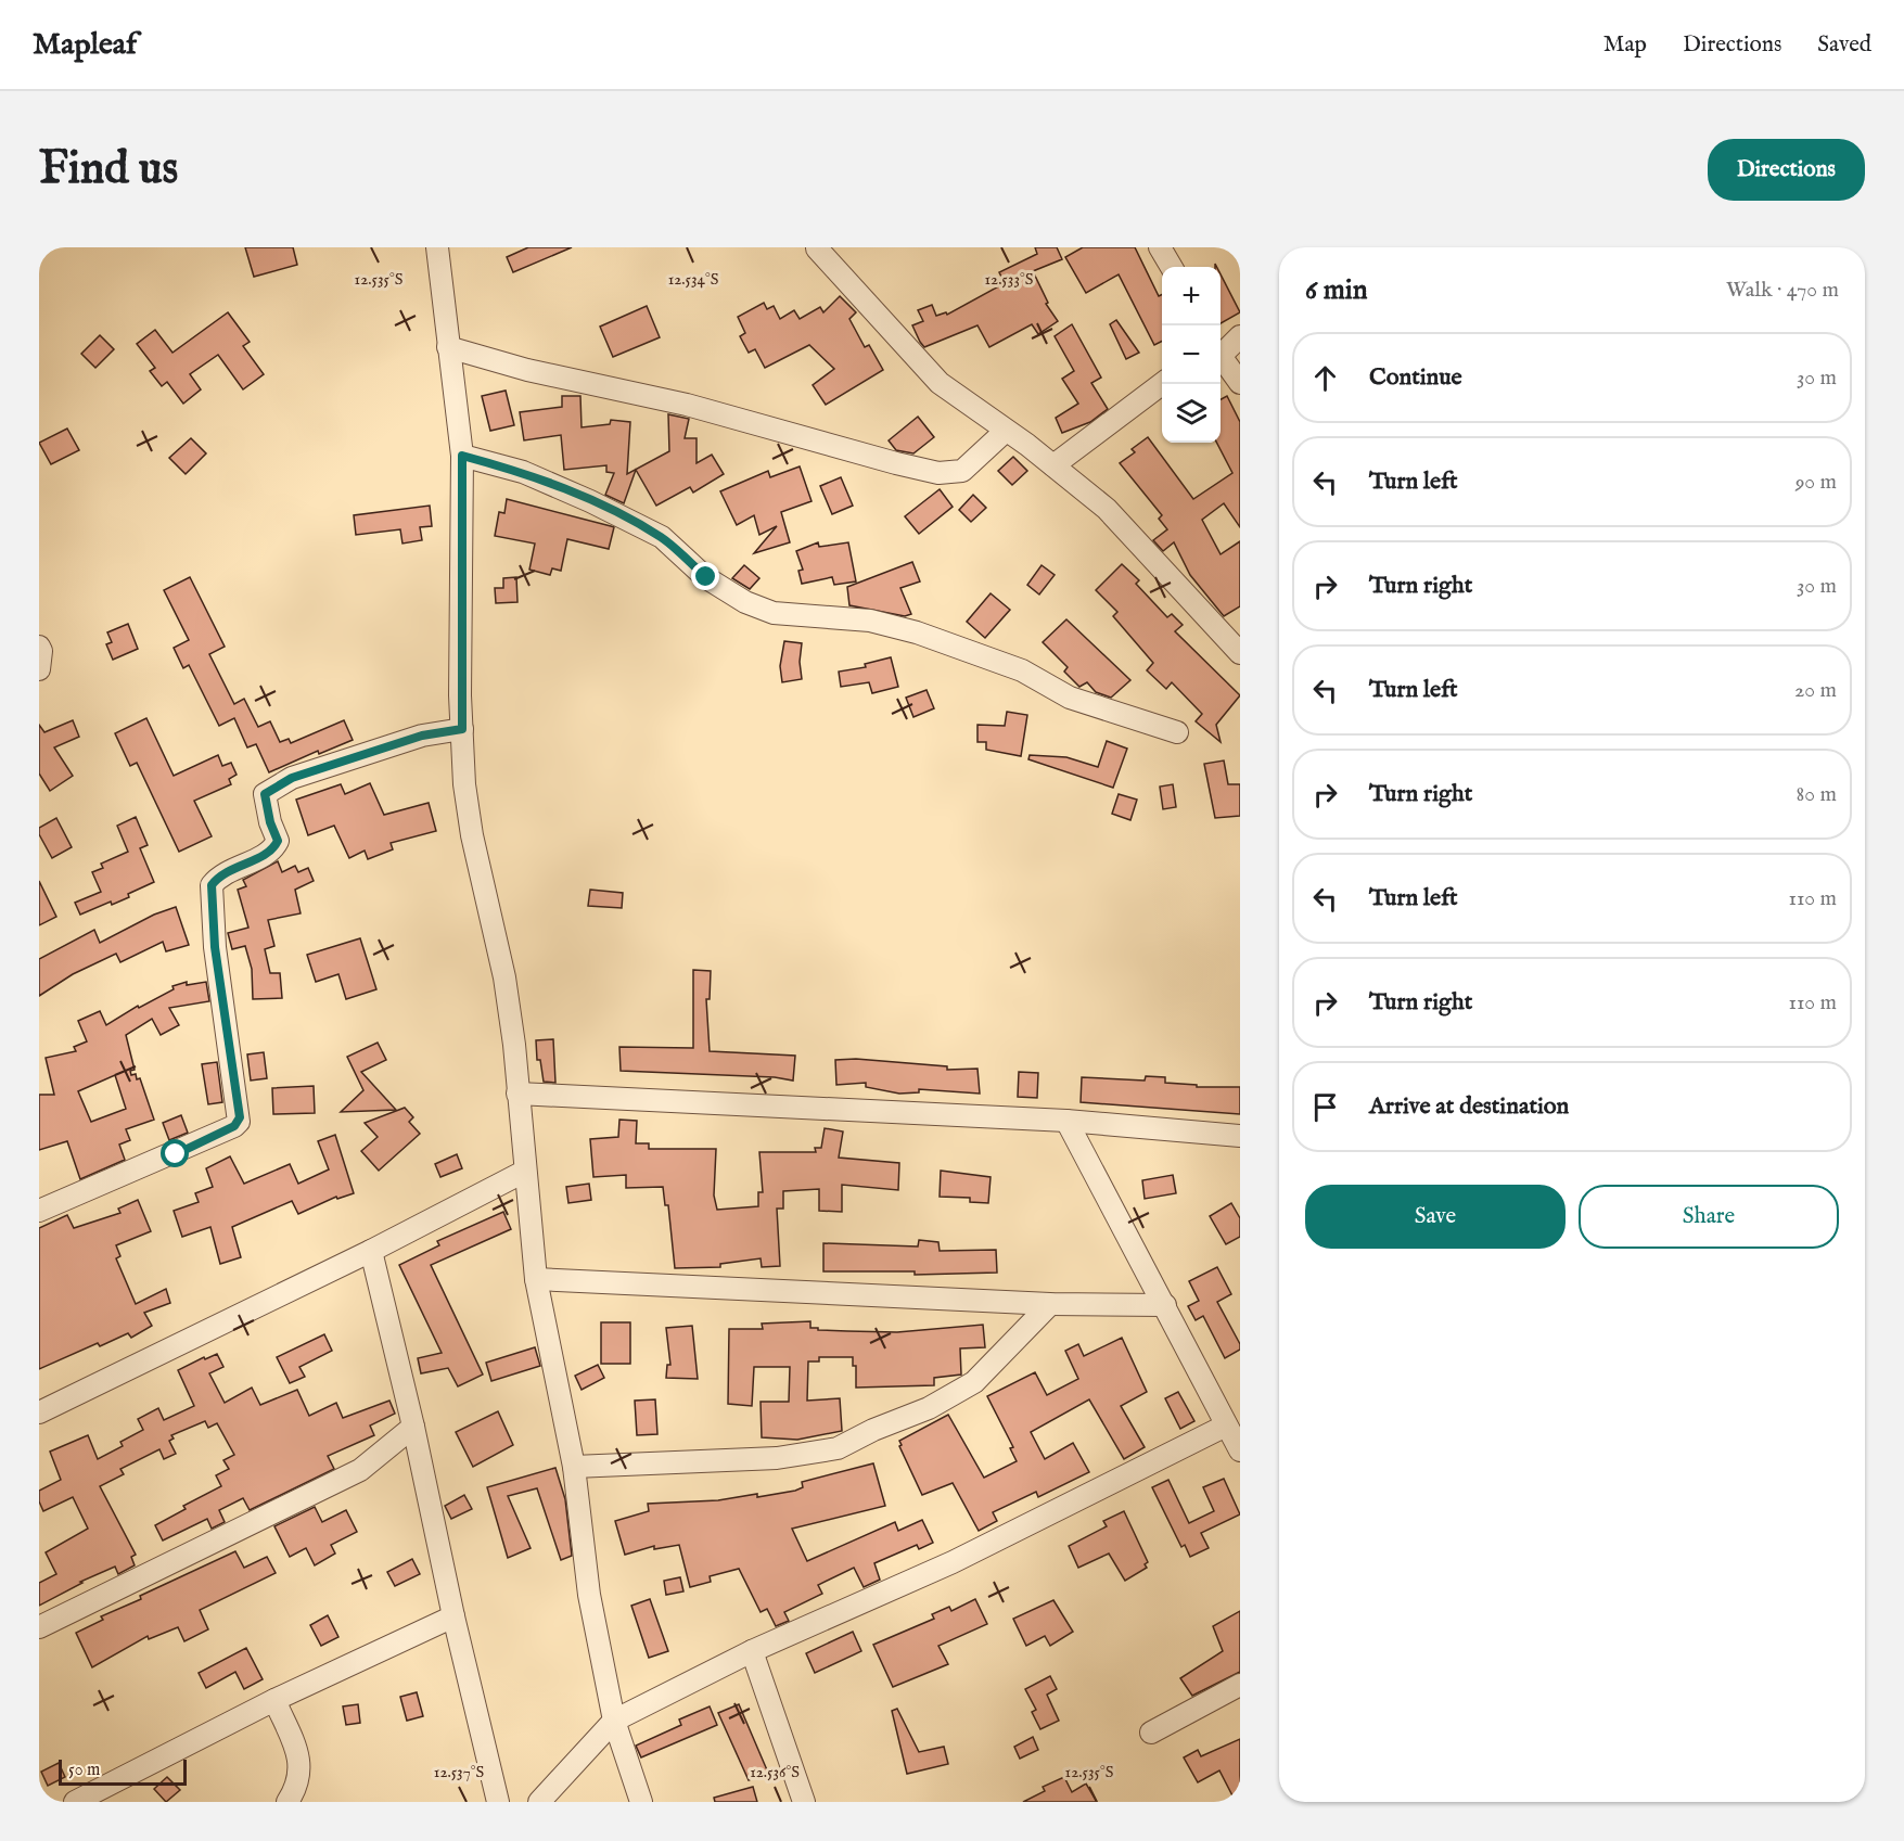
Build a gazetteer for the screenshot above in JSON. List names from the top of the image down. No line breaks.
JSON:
{"scale_bar":"50 m","page":{"header":"Mapleaf","nav":["Map","Directions","Saved"],"buttons":["Directions",["Save","Share"]],"title":"Find us","heading":["6 min","Walk · 470 m"],"map_buttons":["+","−"],"list":[["Continue","30 m"],["Turn left","90 m"],["Turn right","30 m"],["Turn left","20 m"],["Turn right","80 m"],["Turn left","110 m"],["Turn right","110 m"],"Arrive at destination"],"scale":"50 m"},"coordinates":["12.535°S","12.534°S","12.533°S","12.537°S","12.536°S"]}
